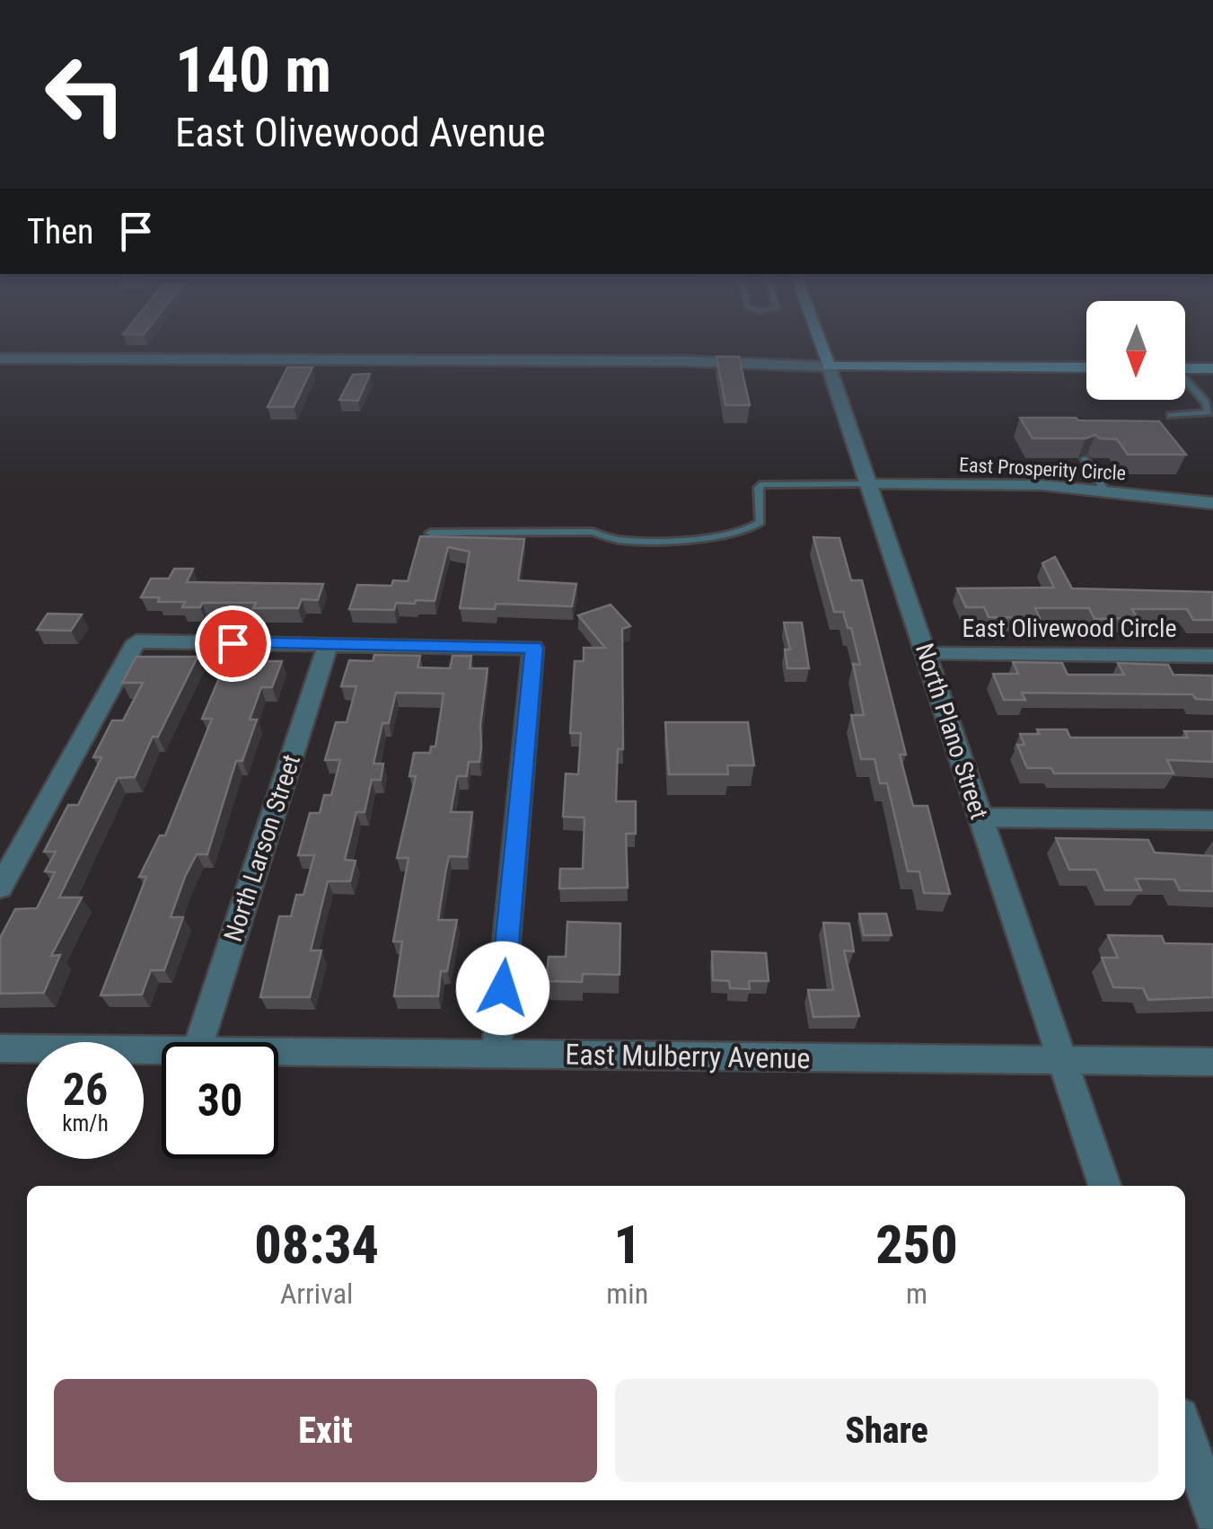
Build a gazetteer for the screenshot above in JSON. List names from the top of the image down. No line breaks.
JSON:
{"streets":{"main road":["North Plano Street"],"street":["East Prosperity Circle","East Olivewood Circle","North Larson Street","East Mulberry Avenue"]},"crossings":[["East Prosperity Circle","North Plano Street"],["East Olivewood Circle","North Plano Street"],["North Plano Street","East Mulberry Avenue"]],"north":"bottom","page":{"turn":["140 m","East Olivewood Avenue"],"then":"Then","speed":"26 km/h","limit":"30","eta":["08:34","Arrival","1","min","250","m"],"buttons":["Exit","Share"]}}
